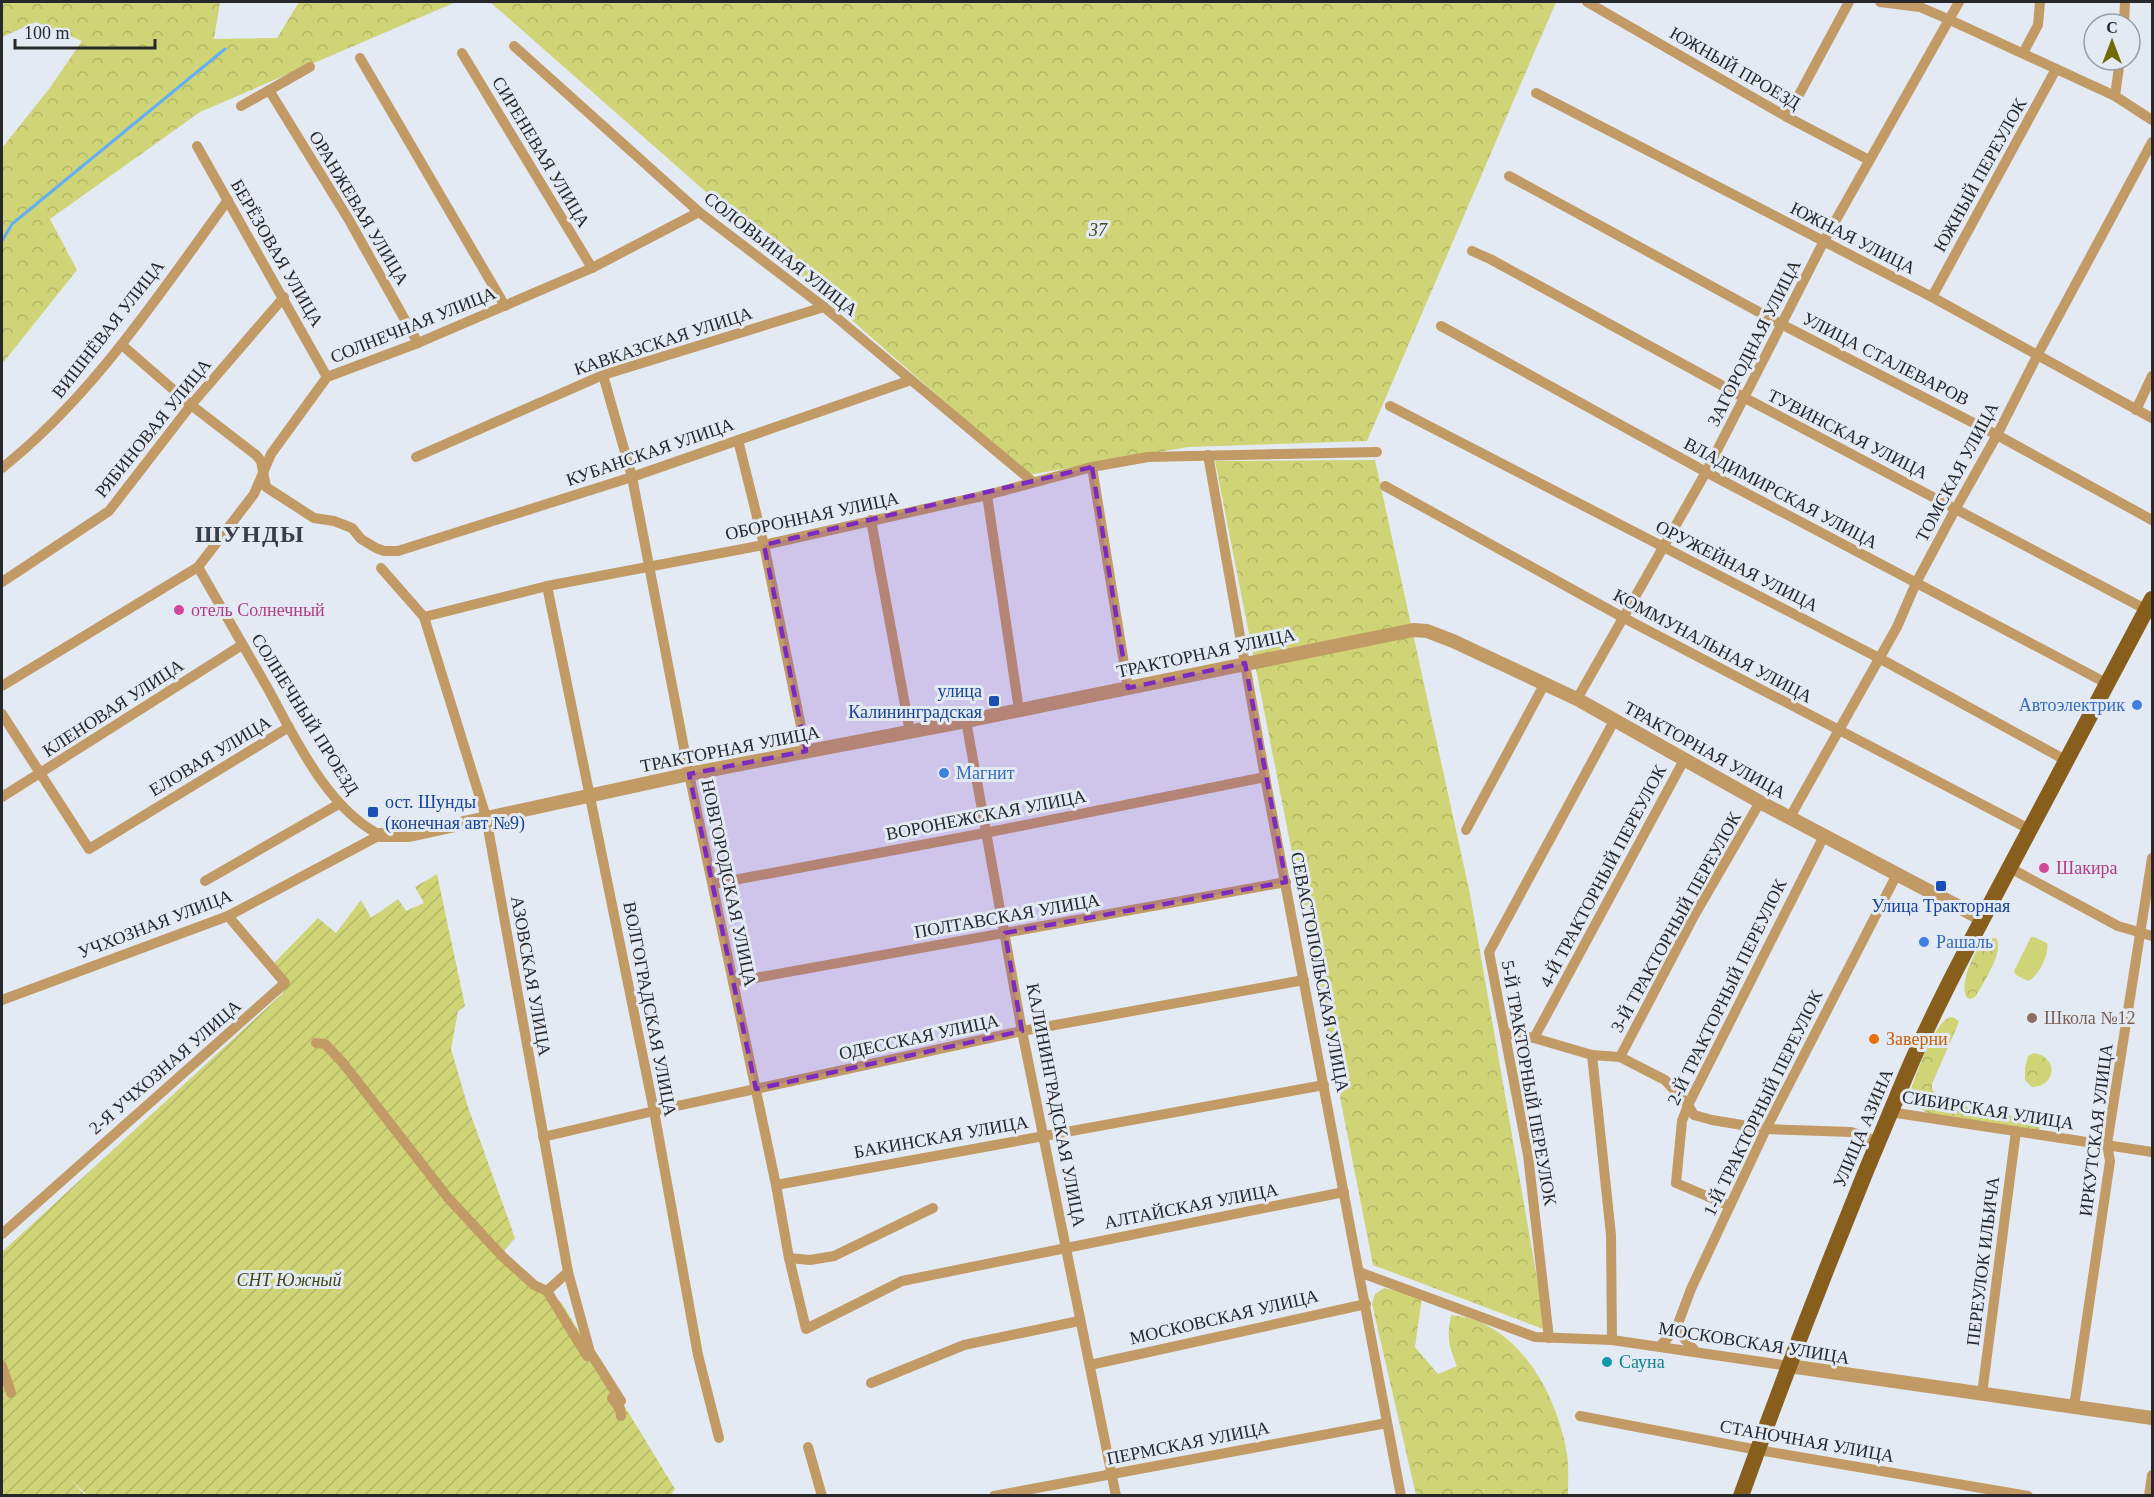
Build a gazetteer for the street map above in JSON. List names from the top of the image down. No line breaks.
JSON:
{"streets":{"main road":["УЛИЦА АЗИНА"],"street":["ЮЖНЫЙ ПРОЕЗД","СИРЕНЕВАЯ УЛИЦА","ЮЖНЫЙ ПЕРЕУЛОК","ОРАНЖЕВАЯ УЛИЦА","ЮЖНАЯ УЛИЦА","БЕРЁЗОВАЯ УЛИЦА","СОЛОВЬИНАЯ УЛИЦА","СОЛНЕЧНАЯ УЛИЦА","ВИШНЁВАЯ УЛИЦА","КАВКАЗСКАЯ УЛИЦА","ЗАГОРОДНАЯ УЛИЦА","УЛИЦА СТАЛЕВАРОВ","РЯБИНОВАЯ УЛИЦА","ТУВИНСКАЯ УЛИЦА","КУБАНСКАЯ УЛИЦА","ТОМСКАЯ УЛИЦА","ВЛАДИМИРСКАЯ УЛИЦА","ОБОРОННАЯ УЛИЦА","ОРУЖЕЙНАЯ УЛИЦА","КОММУНАЛЬНАЯ УЛИЦА","ТРАКТОРНАЯ УЛИЦА","КЛЕНОВАЯ УЛИЦА","СОЛНЕЧНЫЙ ПРОЕЗД","ЕЛОВАЯ УЛИЦА","ВОРОНЕЖСКАЯ УЛИЦА","4-Й ТРАКТОРНЫЙ ПЕРЕУЛОК","НОВГОРОДСКАЯ УЛИЦА","ПОЛТАВСКАЯ УЛИЦА","3-Й ТРАКТОРНЫЙ ПЕРЕУЛОК","УЧХОЗНАЯ УЛИЦА","СЕВАСТОПОЛЬСКАЯ УЛИЦА","АЗОВСКАЯ УЛИЦА","2-Й ТРАКТОРНЫЙ ПЕРЕУЛОК","ВОЛГОГРАДСКАЯ УЛИЦА","ОДЕССКАЯ УЛИЦА","2-Я УЧХОЗНАЯ УЛИЦА","5-Й ТРАКТОРНЫЙ ПЕРЕУЛОК","1-Й ТРАКТОРНЫЙ ПЕРЕУЛОК","КАЛИНИНГРАДСКАЯ УЛИЦА","СИБИРСКАЯ УЛИЦА","ИРКУТСКАЯ УЛИЦА","БАКИНСКАЯ УЛИЦА","АЛТАЙСКАЯ УЛИЦА","ПЕРЕУЛОК ИЛЬИЧА","МОСКОВСКАЯ УЛИЦА","СТАНОЧНАЯ УЛИЦА","ПЕРМСКАЯ УЛИЦА"]},"crossings":[["ЮЖНЫЙ ПРОЕЗД","ЗАГОРОДНАЯ УЛИЦА"],["СИРЕНЕВАЯ УЛИЦА","СОЛНЕЧНАЯ УЛИЦА"],["ЮЖНЫЙ ПЕРЕУЛОК","ЮЖНАЯ УЛИЦА"],["ОРАНЖЕВАЯ УЛИЦА","СОЛНЕЧНАЯ УЛИЦА"],["ЮЖНАЯ УЛИЦА","ЗАГОРОДНАЯ УЛИЦА"],["ЮЖНАЯ УЛИЦА","ТОМСКАЯ УЛИЦА"],["БЕРЁЗОВАЯ УЛИЦА","СОЛНЕЧНАЯ УЛИЦА"],["БЕРЁЗОВАЯ УЛИЦА","ВИШНЁВАЯ УЛИЦА"],["БЕРЁЗОВАЯ УЛИЦА","РЯБИНОВАЯ УЛИЦА"],["СОЛОВЬИНАЯ УЛИЦА","СОЛНЕЧНАЯ УЛИЦА"],["СОЛОВЬИНАЯ УЛИЦА","КАВКАЗСКАЯ УЛИЦА"],["СОЛОВЬИНАЯ УЛИЦА","КУБАНСКАЯ УЛИЦА"],["СОЛОВЬИНАЯ УЛИЦА","ОБОРОННАЯ УЛИЦА"],["СОЛНЕЧНАЯ УЛИЦА","КУБАНСКАЯ УЛИЦА"],["СОЛНЕЧНАЯ УЛИЦА","СОЛНЕЧНЫЙ ПРОЕЗД"],["КАВКАЗСКАЯ УЛИЦА","НОВГОРОДСКАЯ УЛИЦА"],["ЗАГОРОДНАЯ УЛИЦА","УЛИЦА СТАЛЕВАРОВ"],["ЗАГОРОДНАЯ УЛИЦА","ТУВИНСКАЯ УЛИЦА"],["ЗАГОРОДНАЯ УЛИЦА","ВЛАДИМИРСКАЯ УЛИЦА"],["ЗАГОРОДНАЯ УЛИЦА","ОРУЖЕЙНАЯ УЛИЦА"],["ЗАГОРОДНАЯ УЛИЦА","КОММУНАЛЬНАЯ УЛИЦА"],["ЗАГОРОДНАЯ УЛИЦА","ТРАКТОРНАЯ УЛИЦА"],["УЛИЦА СТАЛЕВАРОВ","ТОМСКАЯ УЛИЦА"],["ТУВИНСКАЯ УЛИЦА","ТОМСКАЯ УЛИЦА"],["ТУВИНСКАЯ УЛИЦА","УЛИЦА АЗИНА"],["КУБАНСКАЯ УЛИЦА","НОВГОРОДСКАЯ УЛИЦА"],["ТОМСКАЯ УЛИЦА","ВЛАДИМИРСКАЯ УЛИЦА"],["ТОМСКАЯ УЛИЦА","ОРУЖЕЙНАЯ УЛИЦА"],["ТОМСКАЯ УЛИЦА","КОММУНАЛЬНАЯ УЛИЦА"],["ТОМСКАЯ УЛИЦА","ТРАКТОРНАЯ УЛИЦА"],["ВЛАДИМИРСКАЯ УЛИЦА","УЛИЦА АЗИНА"],["ОБОРОННАЯ УЛИЦА","НОВГОРОДСКАЯ УЛИЦА"],["ОБОРОННАЯ УЛИЦА","СЕВАСТОПОЛЬСКАЯ УЛИЦА"],["ОБОРОННАЯ УЛИЦА","АЗОВСКАЯ УЛИЦА"],["ОБОРОННАЯ УЛИЦА","ВОЛГОГРАДСКАЯ УЛИЦА"],["ОРУЖЕЙНАЯ УЛИЦА","УЛИЦА АЗИНА"],["КОММУНАЛЬНАЯ УЛИЦА","УЛИЦА АЗИНА"],["ТРАКТОРНАЯ УЛИЦА","СОЛНЕЧНЫЙ ПРОЕЗД"],["ТРАКТОРНАЯ УЛИЦА","4-Й ТРАКТОРНЫЙ ПЕРЕУЛОК"],["ТРАКТОРНАЯ УЛИЦА","НОВГОРОДСКАЯ УЛИЦА"],["ТРАКТОРНАЯ УЛИЦА","3-Й ТРАКТОРНЫЙ ПЕРЕУЛОК"],["ТРАКТОРНАЯ УЛИЦА","УЧХОЗНАЯ УЛИЦА"],["ТРАКТОРНАЯ УЛИЦА","СЕВАСТОПОЛЬСКАЯ УЛИЦА"],["ТРАКТОРНАЯ УЛИЦА","АЗОВСКАЯ УЛИЦА"],["ТРАКТОРНАЯ УЛИЦА","2-Й ТРАКТОРНЫЙ ПЕРЕУЛОК"],["ТРАКТОРНАЯ УЛИЦА","ВОЛГОГРАДСКАЯ УЛИЦА"],["ТРАКТОРНАЯ УЛИЦА","5-Й ТРАКТОРНЫЙ ПЕРЕУЛОК"],["ТРАКТОРНАЯ УЛИЦА","1-Й ТРАКТОРНЫЙ ПЕРЕУЛОК"],["ТРАКТОРНАЯ УЛИЦА","КАЛИНИНГРАДСКАЯ УЛИЦА"],["ТРАКТОРНАЯ УЛИЦА","УЛИЦА АЗИНА"],["КЛЕНОВАЯ УЛИЦА","СОЛНЕЧНЫЙ ПРОЕЗД"],["КЛЕНОВАЯ УЛИЦА","ЕЛОВАЯ УЛИЦА"],["СОЛНЕЧНЫЙ ПРОЕЗД","ЕЛОВАЯ УЛИЦА"],["СОЛНЕЧНЫЙ ПРОЕЗД","УЧХОЗНАЯ УЛИЦА"],["ВОРОНЕЖСКАЯ УЛИЦА","НОВГОРОДСКАЯ УЛИЦА"],["ВОРОНЕЖСКАЯ УЛИЦА","СЕВАСТОПОЛЬСКАЯ УЛИЦА"],["ВОРОНЕЖСКАЯ УЛИЦА","КАЛИНИНГРАДСКАЯ УЛИЦА"],["НОВГОРОДСКАЯ УЛИЦА","ПОЛТАВСКАЯ УЛИЦА"],["НОВГОРОДСКАЯ УЛИЦА","ОДЕССКАЯ УЛИЦА"],["НОВГОРОДСКАЯ УЛИЦА","БАКИНСКАЯ УЛИЦА"],["НОВГОРОДСКАЯ УЛИЦА","АЛТАЙСКАЯ УЛИЦА"],["ПОЛТАВСКАЯ УЛИЦА","СЕВАСТОПОЛЬСКАЯ УЛИЦА"],["ПОЛТАВСКАЯ УЛИЦА","КАЛИНИНГРАДСКАЯ УЛИЦА"],["УЧХОЗНАЯ УЛИЦА","2-Я УЧХОЗНАЯ УЛИЦА"],["СЕВАСТОПОЛЬСКАЯ УЛИЦА","ОДЕССКАЯ УЛИЦА"],["СЕВАСТОПОЛЬСКАЯ УЛИЦА","БАКИНСКАЯ УЛИЦА"],["СЕВАСТОПОЛЬСКАЯ УЛИЦА","АЛТАЙСКАЯ УЛИЦА"],["СЕВАСТОПОЛЬСКАЯ УЛИЦА","МОСКОВСКАЯ УЛИЦА"],["СЕВАСТОПОЛЬСКАЯ УЛИЦА","ПЕРМСКАЯ УЛИЦА"],["АЗОВСКАЯ УЛИЦА","ОДЕССКАЯ УЛИЦА"],["2-Й ТРАКТОРНЫЙ ПЕРЕУЛОК","1-Й ТРАКТОРНЫЙ ПЕРЕУЛОК"],["ВОЛГОГРАДСКАЯ УЛИЦА","ОДЕССКАЯ УЛИЦА"],["ОДЕССКАЯ УЛИЦА","КАЛИНИНГРАДСКАЯ УЛИЦА"],["5-Й ТРАКТОРНЫЙ ПЕРЕУЛОК","МОСКОВСКАЯ УЛИЦА"],["1-Й ТРАКТОРНЫЙ ПЕРЕУЛОК","МОСКОВСКАЯ УЛИЦА"],["КАЛИНИНГРАДСКАЯ УЛИЦА","БАКИНСКАЯ УЛИЦА"],["КАЛИНИНГРАДСКАЯ УЛИЦА","АЛТАЙСКАЯ УЛИЦА"],["КАЛИНИНГРАДСКАЯ УЛИЦА","МОСКОВСКАЯ УЛИЦА"],["КАЛИНИНГРАДСКАЯ УЛИЦА","ПЕРМСКАЯ УЛИЦА"],["СИБИРСКАЯ УЛИЦА","УЛИЦА АЗИНА"],["СИБИРСКАЯ УЛИЦА","ИРКУТСКАЯ УЛИЦА"],["СИБИРСКАЯ УЛИЦА","ПЕРЕУЛОК ИЛЬИЧА"],["УЛИЦА АЗИНА","МОСКОВСКАЯ УЛИЦА"],["УЛИЦА АЗИНА","СТАНОЧНАЯ УЛИЦА"],["ИРКУТСКАЯ УЛИЦА","МОСКОВСКАЯ УЛИЦА"],["ПЕРЕУЛОК ИЛЬИЧА","МОСКОВСКАЯ УЛИЦА"]],"districts":["ШУНДЫ"],"parks":["37","СНТ Южный"],"places":{"other":["отель Солнечный","Автоэлектрик","Магнит","Шакира","Рашаль","Школа №12","Заверни","Сауна"],"transit":["улица Калининградская","ост. Шунды (конечная авт №9)","Улица Тракторная"]},"scale_bar":"100 m","north":"top"}
